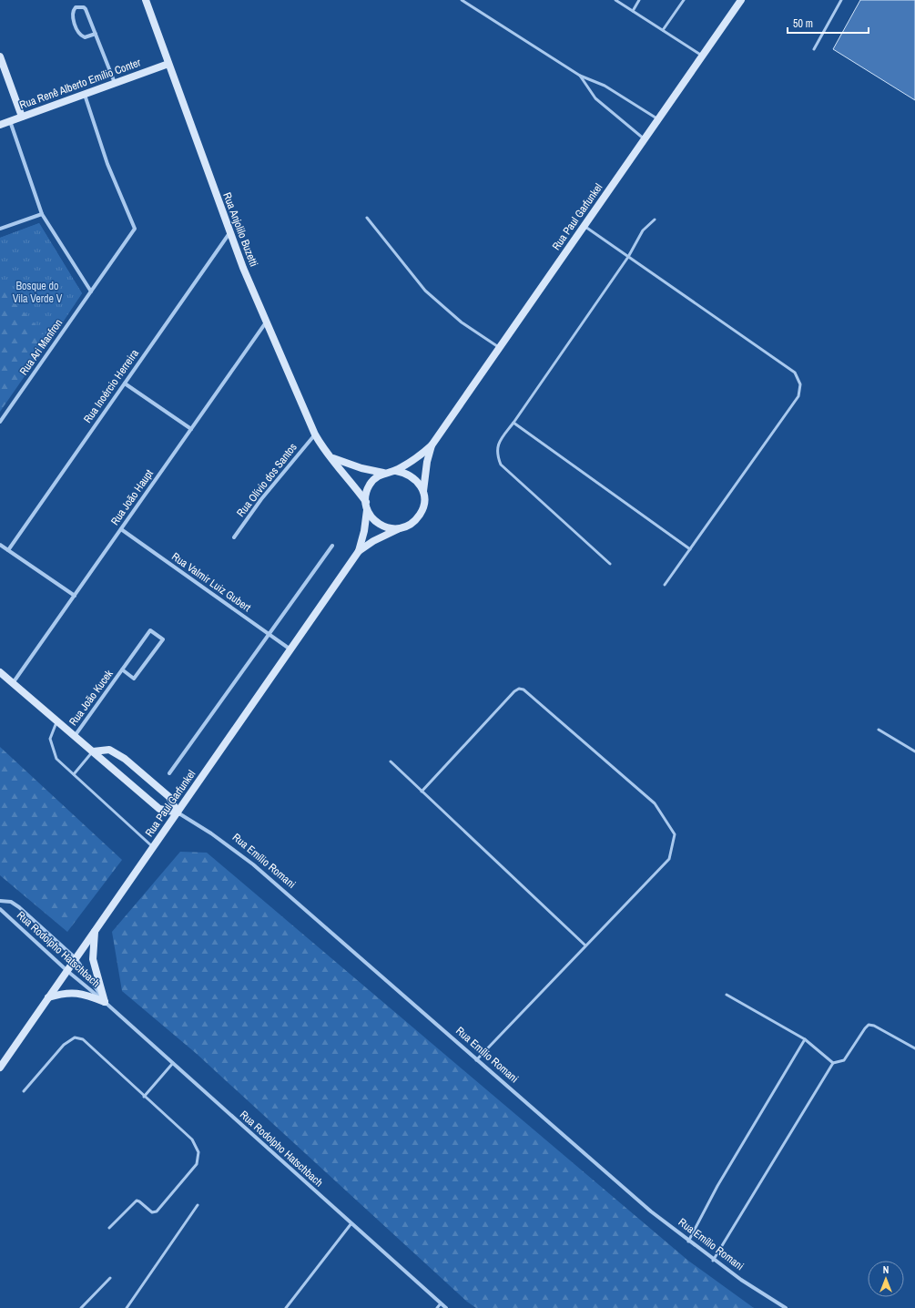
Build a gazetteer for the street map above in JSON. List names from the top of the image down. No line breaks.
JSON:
{"streets":{"main road":["Rua Renê Alberto Emílio Conter","Rua Paul Garfunkel","Rua Anjolilo Buzetti","Rua Emílio Romani"],"street":["Rua Ari Manfron","Rua Inoércio Herreira","Rua Olívio dos Santos","Rua João Haupt","Rua Valmir Luiz Gubert","Rua João Kucek","Rua Rodolpho Hatschbach"]},"crossings":[["Rua Renê Alberto Emílio Conter","Rua Anjolilo Buzetti"],["Rua Renê Alberto Emílio Conter","Rua Ari Manfron"],["Rua Paul Garfunkel","Rua Anjolilo Buzetti"],["Rua Paul Garfunkel","Rua Valmir Luiz Gubert"],["Rua Paul Garfunkel","Rua Emílio Romani"],["Rua Paul Garfunkel","Rua Rodolpho Hatschbach"],["Rua Anjolilo Buzetti","Rua Inoércio Herreira"],["Rua Anjolilo Buzetti","Rua Olívio dos Santos"],["Rua Anjolilo Buzetti","Rua João Haupt"],["Rua João Haupt","Rua Valmir Luiz Gubert"],["Rua João Haupt","Rua Emílio Romani"],["Rua João Kucek","Rua Emílio Romani"]],"parks":["Bosque do Vila Verde V"],"scale_bar":"50 m","north":"top"}
